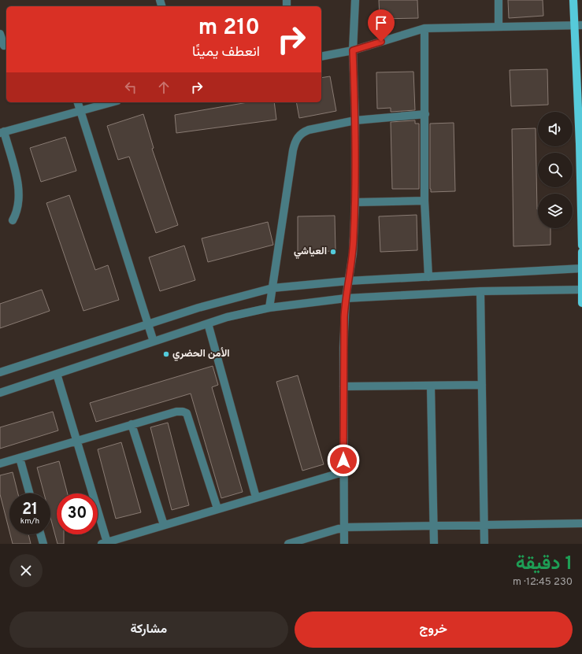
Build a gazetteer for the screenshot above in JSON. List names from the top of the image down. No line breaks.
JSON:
{"places":["العياشي","الأمن الحضري"],"page":{"turn":["210 m","انعطف يمينًا"],"speed":"21 km/h","limit":"30","heading":["1 دقيقة","230 m · 12:45"],"buttons":["خروج","مشاركة"]}}
